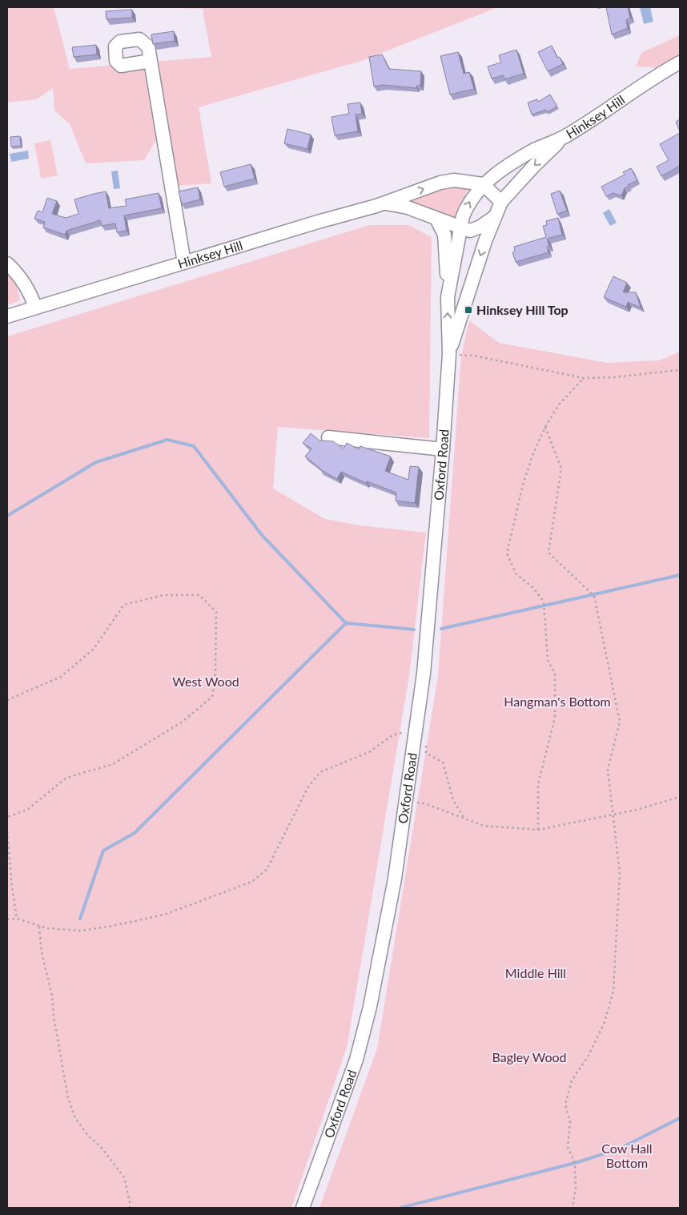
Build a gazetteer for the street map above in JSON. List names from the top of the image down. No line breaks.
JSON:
{"streets":{"street":["Hinksey Hill","Oxford Road"]},"crossings":[["Hinksey Hill","Oxford Road"]],"parks":["West Wood","Hangman's Bottom","Middle Hill","Bagley Wood","Cow Hall Bottom"],"places":{"transit":["Hinksey Hill Top"]}}
